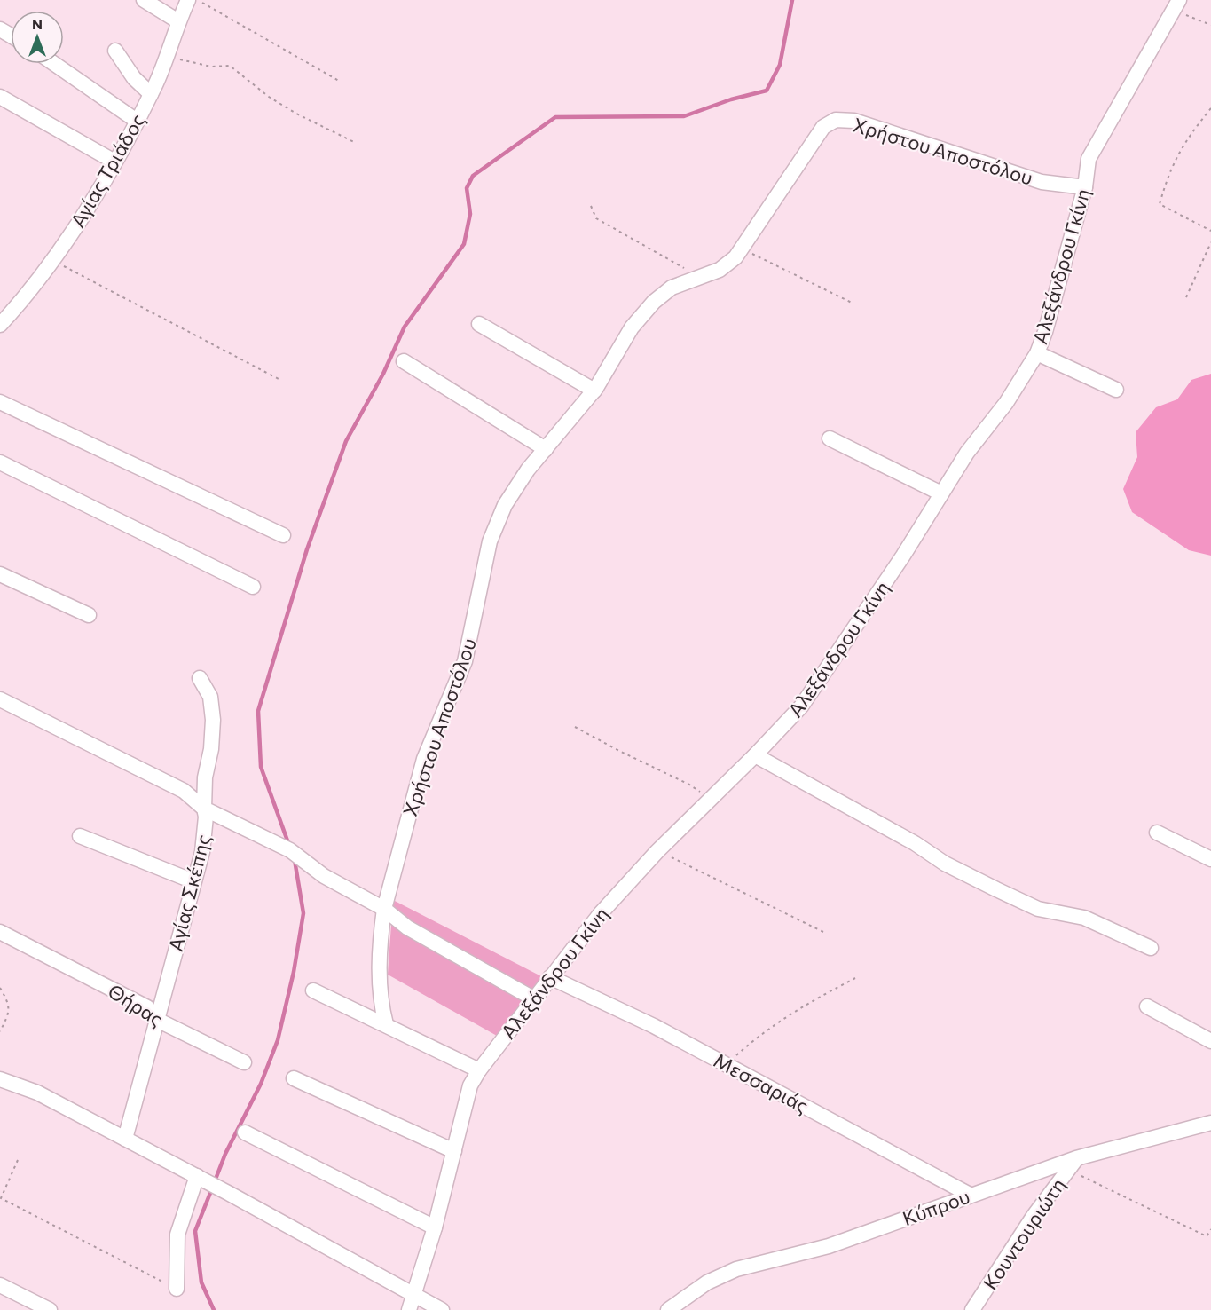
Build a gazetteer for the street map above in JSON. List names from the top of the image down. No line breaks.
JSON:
{"streets":{"street":["Χρήστου Αποστόλου","Αγίας Τριάδος","Αλεξάνδρου Γκίνη","Αγίας Σκέπης","Θήρας","Μεσσαριάς","Κύπρου","Κουντουριώτη"]},"crossings":[["Χρήστου Αποστόλου","Αλεξάνδρου Γκίνη"],["Αλεξάνδρου Γκίνη","Μεσσαριάς"],["Αγίας Σκέπης","Θήρας"],["Μεσσαριάς","Κύπρου"],["Κύπρου","Κουντουριώτη"]],"north":"top"}
